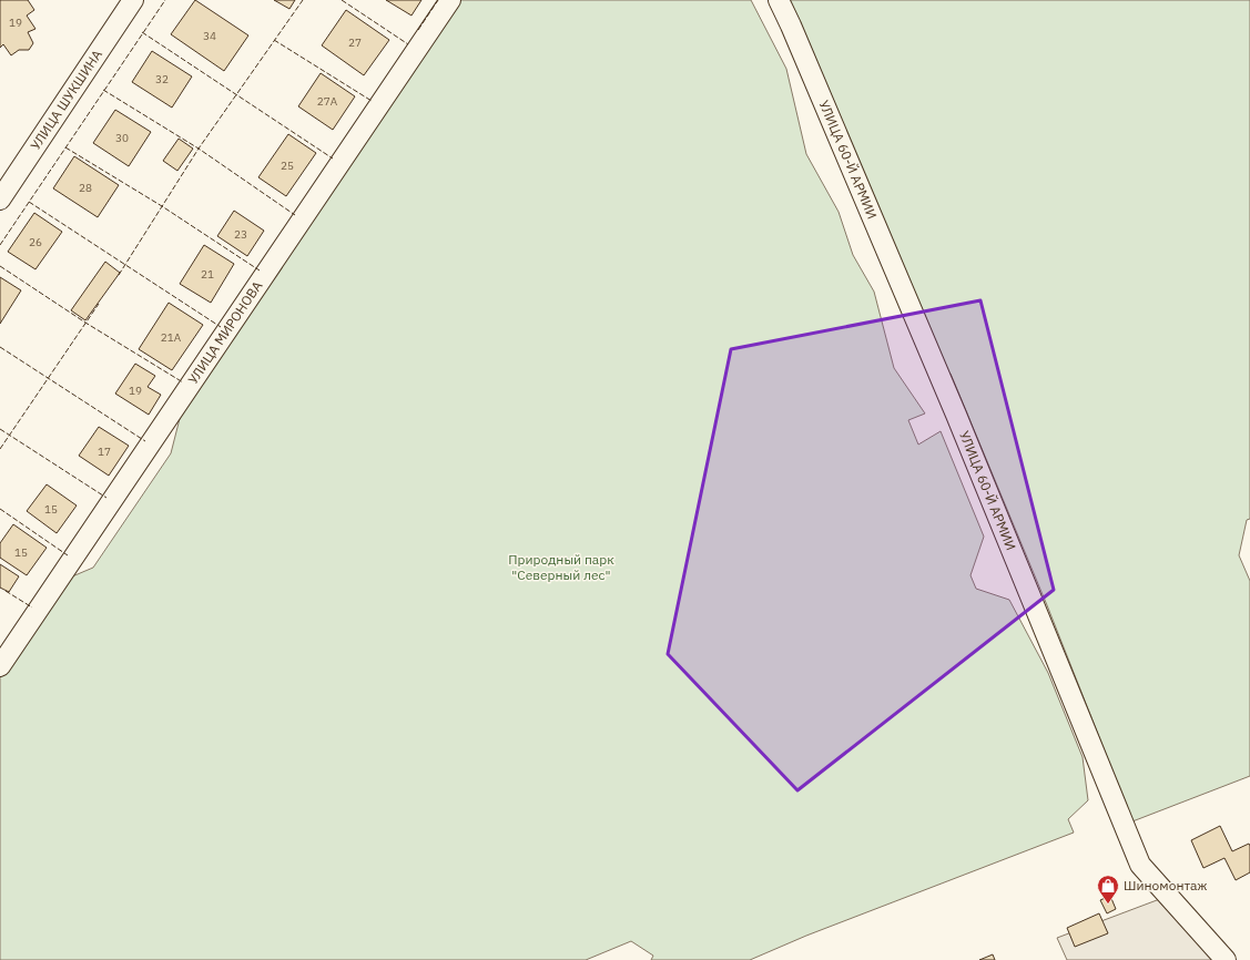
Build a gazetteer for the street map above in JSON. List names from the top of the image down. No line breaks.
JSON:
{"streets":{"street":["УЛИЦА ШУКШИНА","УЛИЦА 60-Й АРМИИ","УЛИЦА МИРОНОВА"]},"parks":["Природный парк \"Северный лес\""],"places":{"shop":["Шиномонтаж"]},"house_numbers":["19","34","27","32","27А","30","25","28","23","26","21","21А","19","17","15","15"]}
